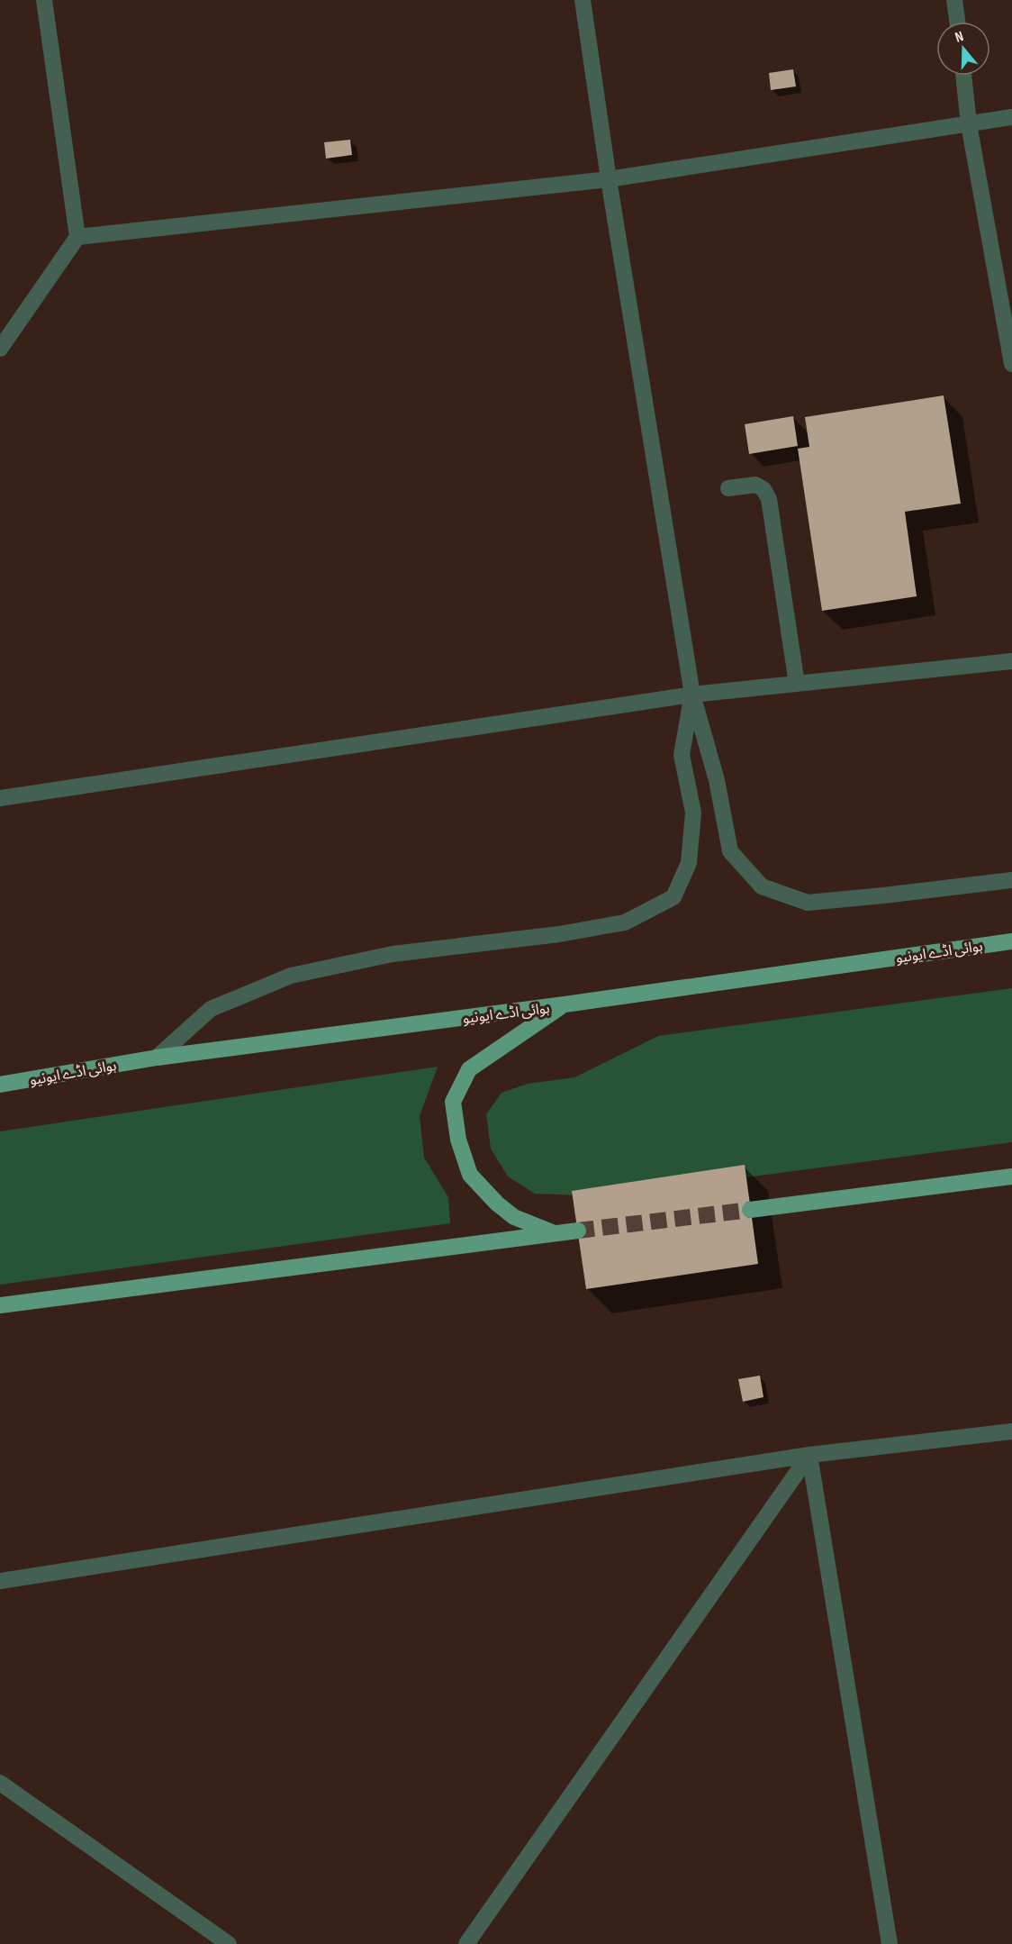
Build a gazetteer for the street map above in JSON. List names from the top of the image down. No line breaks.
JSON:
{"streets":{"main road":["ہوائی اڈے ایونیو"]},"north":"top"}
